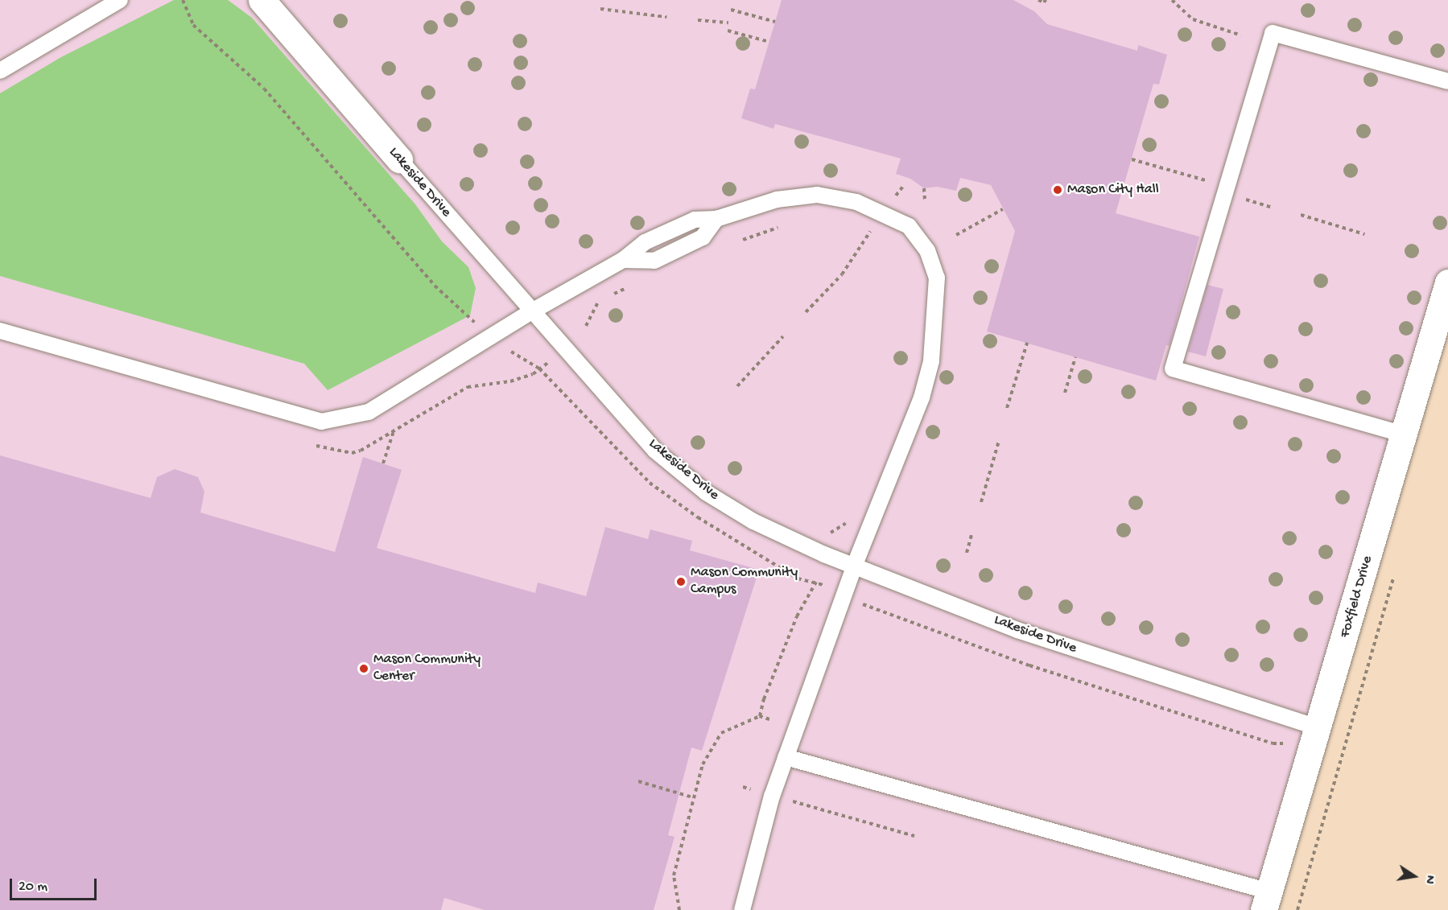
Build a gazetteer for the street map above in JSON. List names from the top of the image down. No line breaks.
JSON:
{"streets":{"street":["Lakeside Drive","Foxfield Drive"]},"crossings":[["Lakeside Drive","Foxfield Drive"]],"places":["Mason City Hall","Mason Community Campus","Mason Community Center"],"scale_bar":"20 m","north":"right"}
